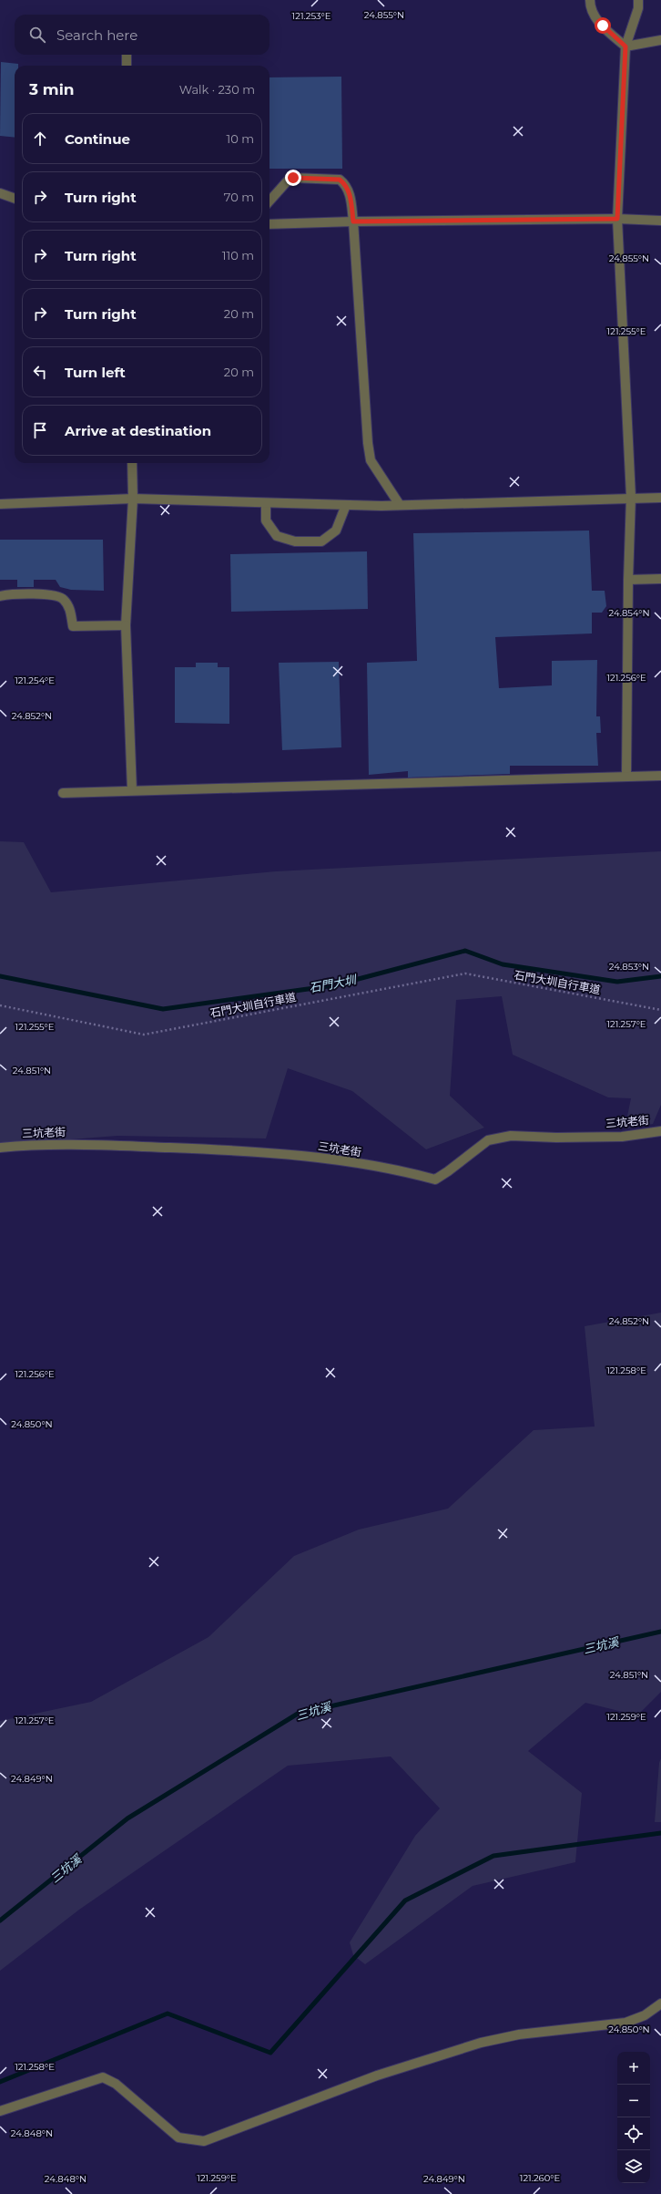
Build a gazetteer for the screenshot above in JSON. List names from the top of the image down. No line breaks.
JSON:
{"streets":{"lane":["三坑老街"],"path":["石門大圳自行車道"]},"water":["石門大圳","三坑溪"],"page":{"search":"Search here","heading":["3 min","Walk · 230 m"],"list":[["Continue","10 m"],["Turn right","70 m"],["Turn right","110 m"],["Turn right","20 m"],["Turn left","20 m"],"Arrive at destination"],"map_buttons":["+","−"]},"coordinates":["24.855°N","121.253°E","121.255°E","24.854°N","121.256°E","121.254°E","24.852°N","24.853°N","121.257°E","24.851°N","121.258°E","24.850°N","121.259°E","24.849°N","24.848°N","121.260°E"]}
